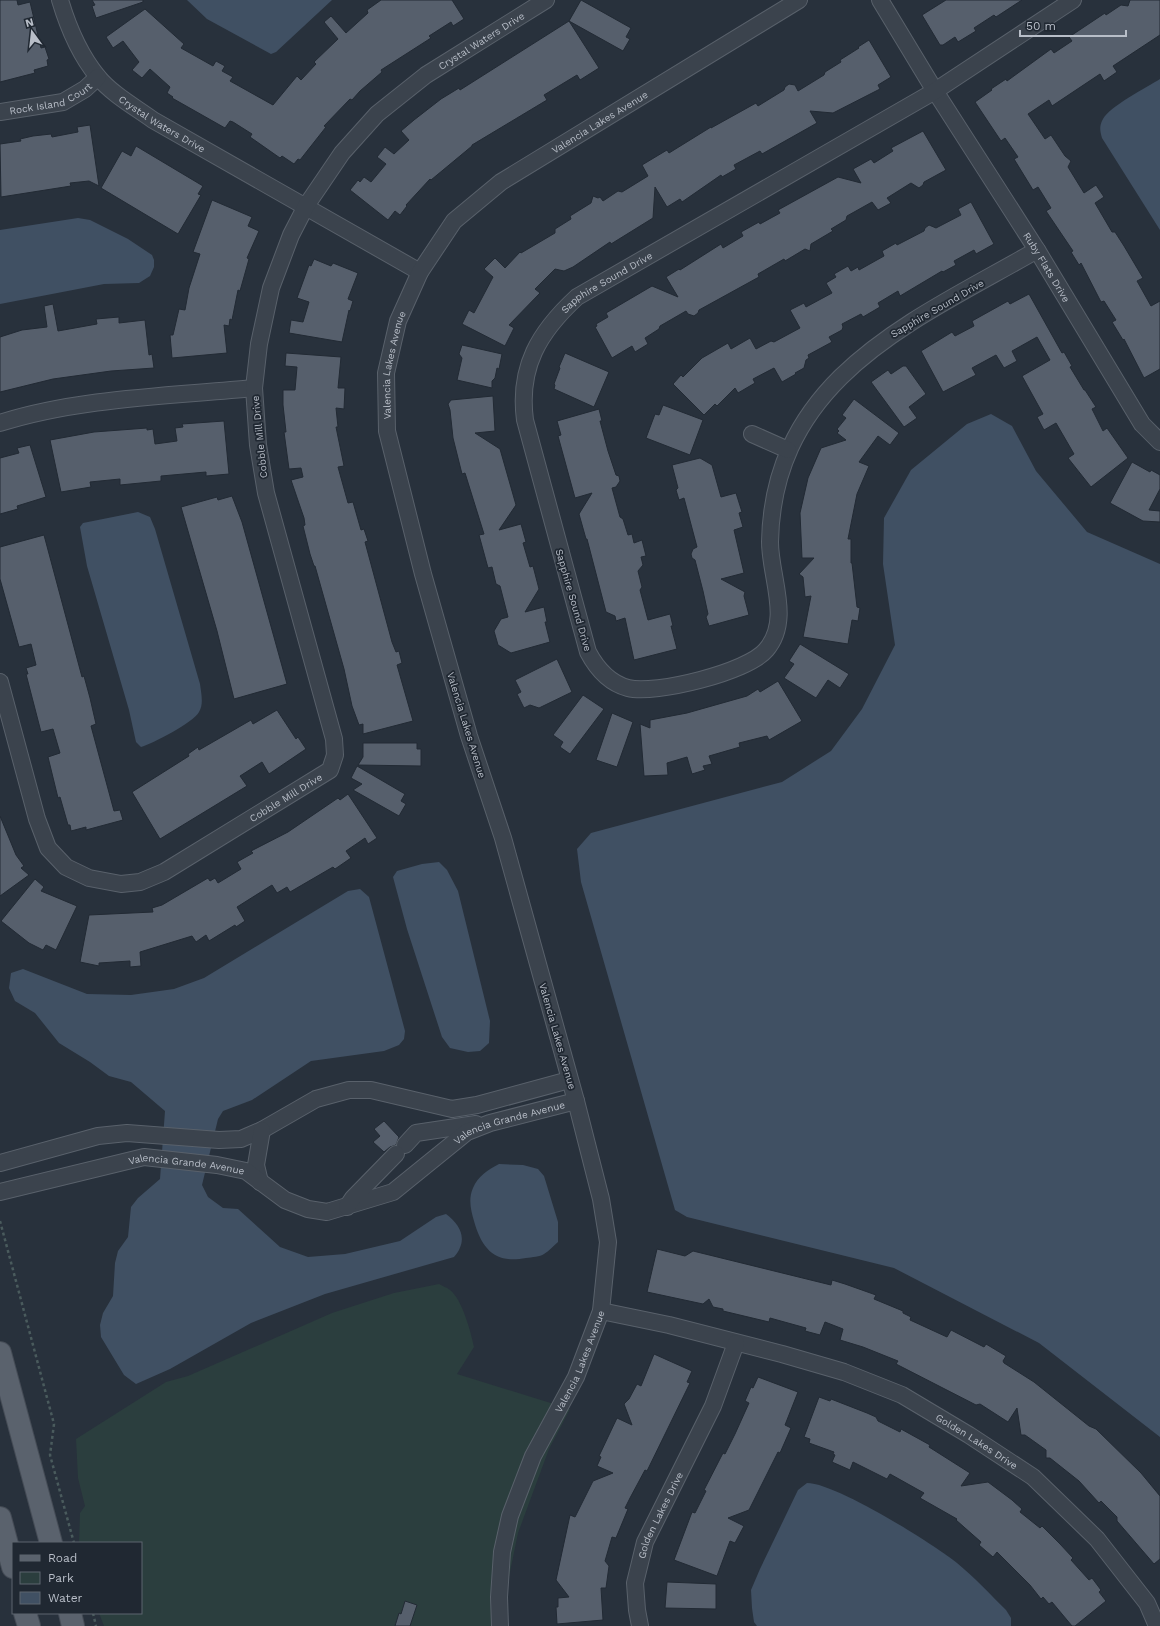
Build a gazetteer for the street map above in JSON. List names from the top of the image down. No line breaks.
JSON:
{"streets":{"street":["Crystal Waters Drive","Rock Island Court","Valencia Lakes Avenue","Ruby Flats Drive","Sapphire Sound Drive","Cobble Mill Drive","Valencia Grande Avenue","Golden Lakes Drive"]},"crossings":[["Crystal Waters Drive","Rock Island Court"],["Crystal Waters Drive","Valencia Lakes Avenue"],["Crystal Waters Drive","Cobble Mill Drive"],["Valencia Lakes Avenue","Valencia Grande Avenue"],["Valencia Lakes Avenue","Golden Lakes Drive"],["Ruby Flats Drive","Sapphire Sound Drive"]],"legend":["Road","Park","Water"],"scale_bar":"50 m","north":"top"}
